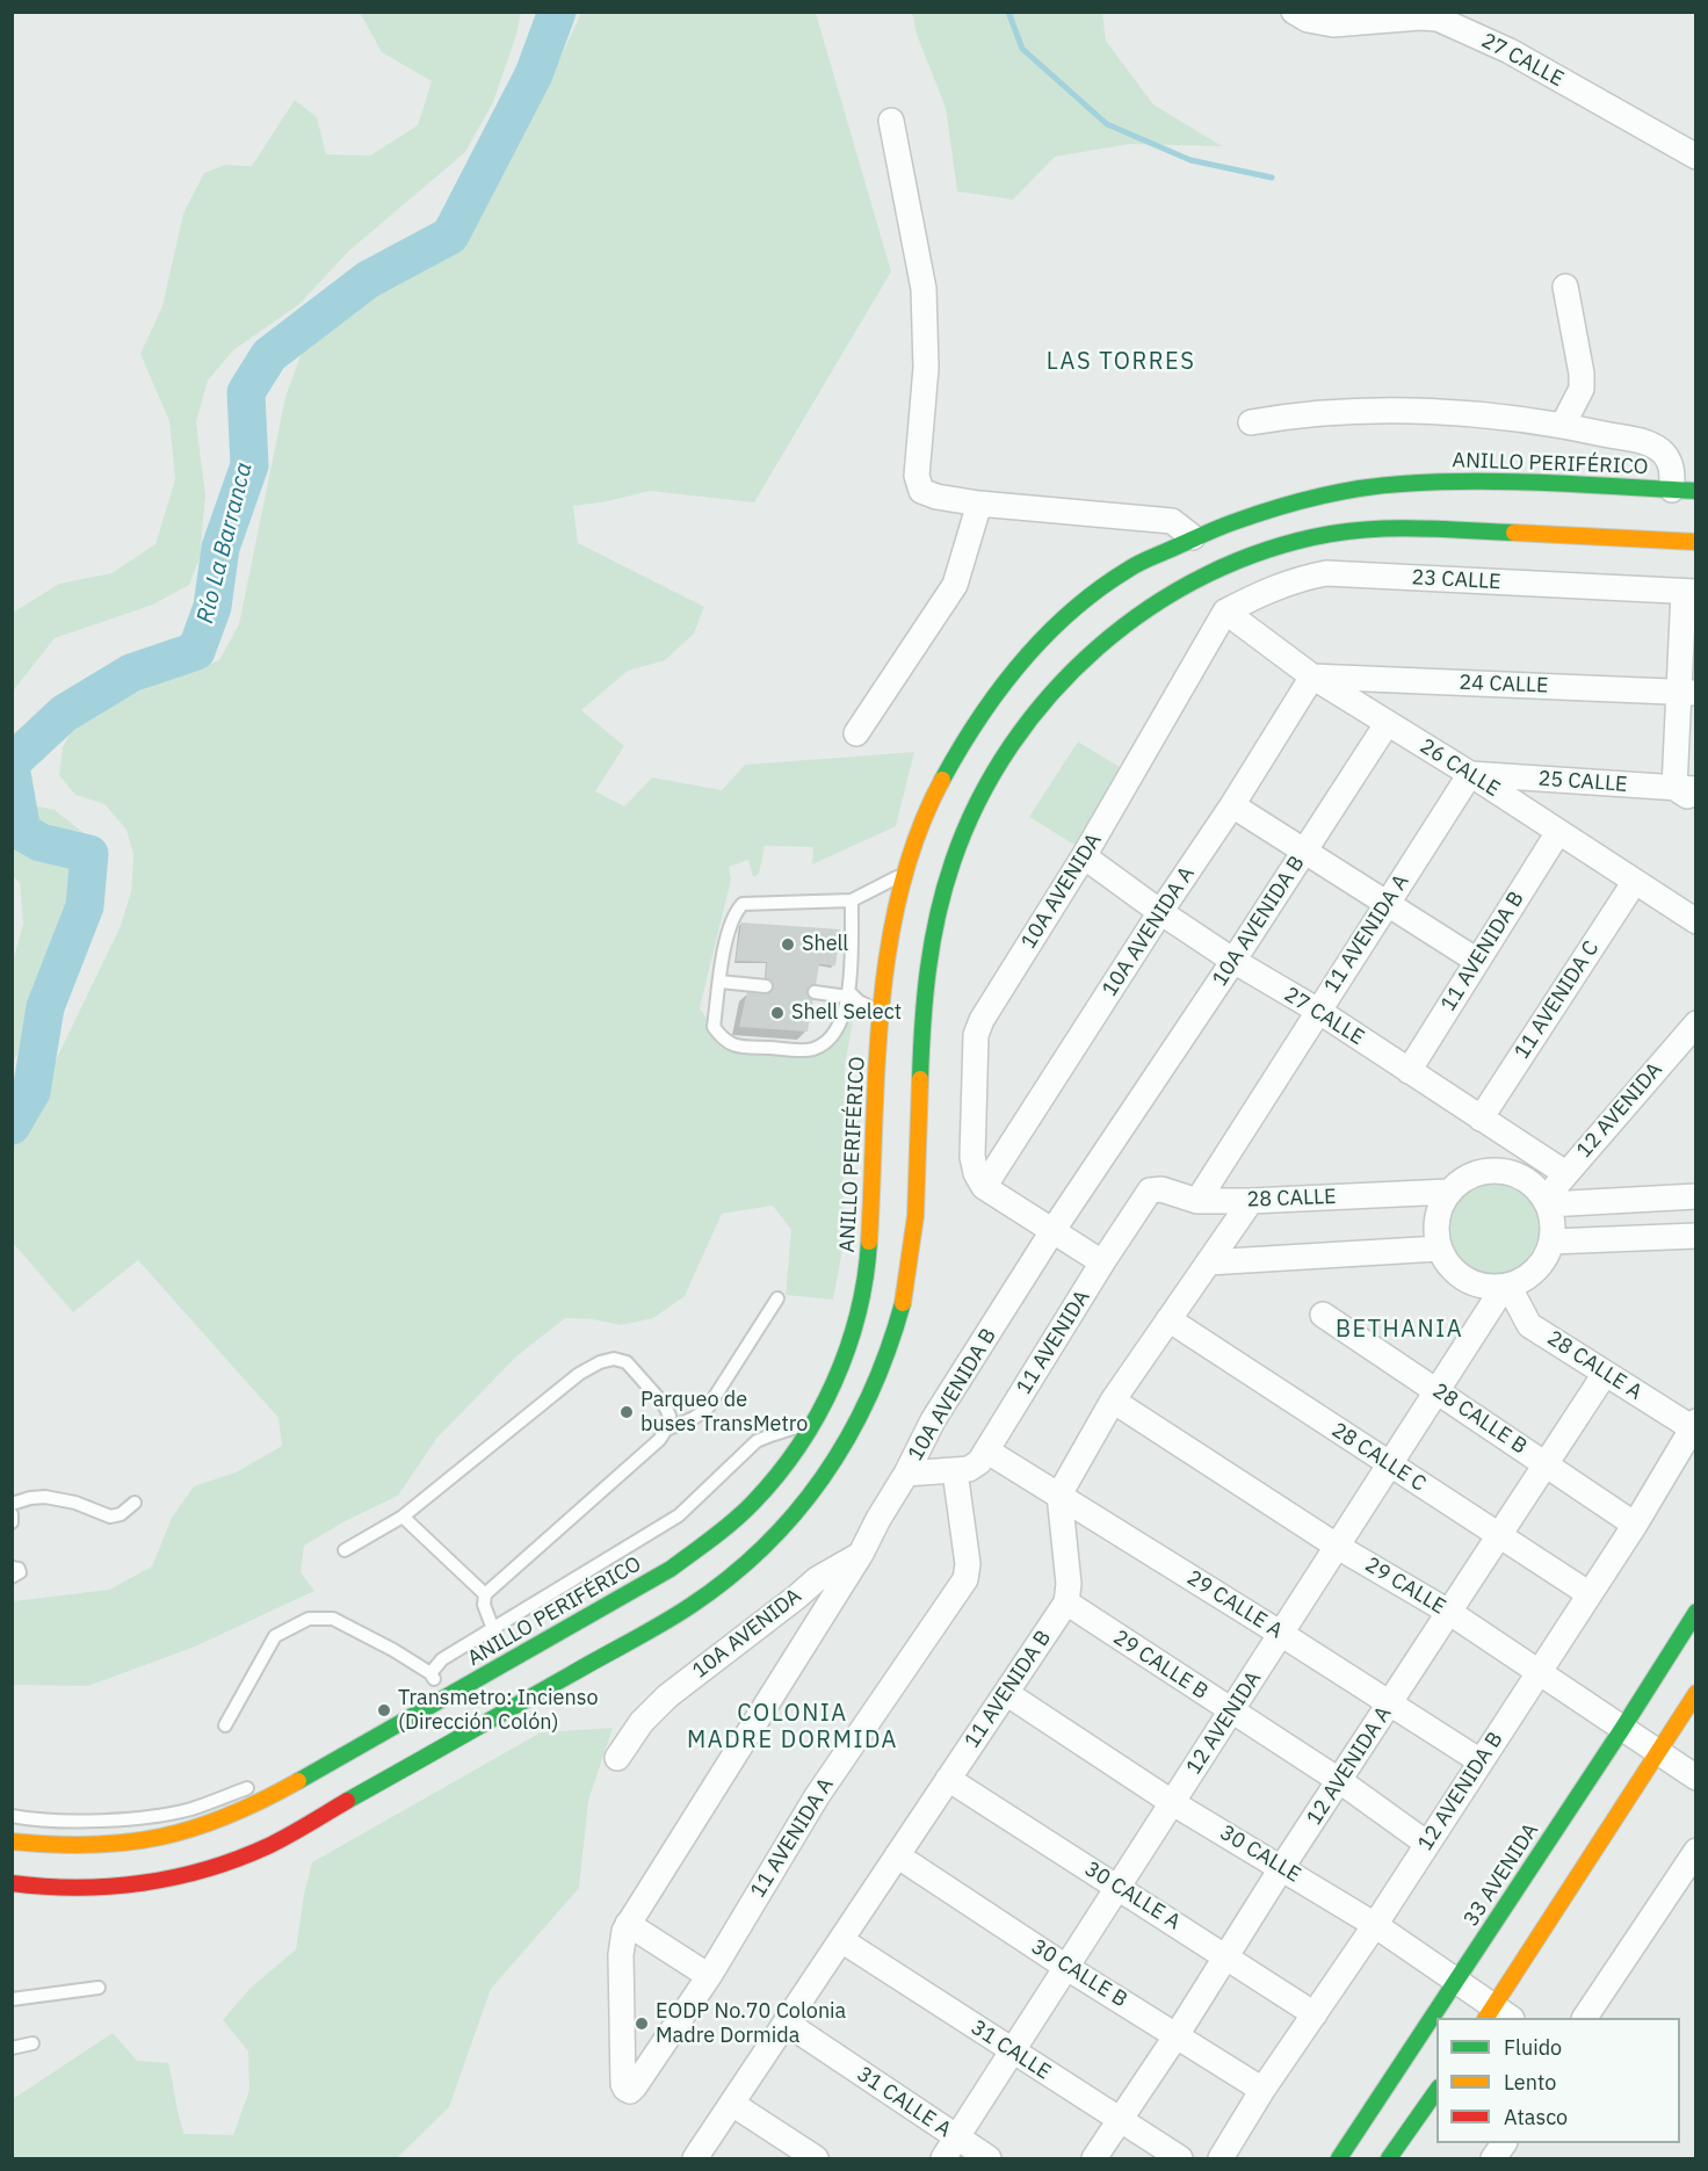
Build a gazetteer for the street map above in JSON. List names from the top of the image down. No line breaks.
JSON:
{"streets":{"main road":["ANILLO PERIFÉRICO","33 AVENIDA"],"street":["27 CALLE","23 CALLE","24 CALLE","26 CALLE","25 CALLE","10A AVENIDA","10A AVENIDA B","10A AVENIDA A","11 AVENIDA A","11 AVENIDA B","11 AVENIDA C","12 AVENIDA","28 CALLE","11 AVENIDA","28 CALLE A","28 CALLE B","28 CALLE C","29 CALLE","29 CALLE A","29 CALLE B","12 AVENIDA A","12 AVENIDA B","30 CALLE","30 CALLE A","30 CALLE B","31 CALLE","31 CALLE A"]},"crossings":[["27 CALLE","10A AVENIDA"],["27 CALLE","10A AVENIDA B"],["27 CALLE","10A AVENIDA A"],["27 CALLE","11 AVENIDA A"],["27 CALLE","11 AVENIDA B"],["27 CALLE","11 AVENIDA C"],["27 CALLE","12 AVENIDA"],["23 CALLE","26 CALLE"],["23 CALLE","10A AVENIDA"],["24 CALLE","26 CALLE"],["24 CALLE","10A AVENIDA A"],["26 CALLE","25 CALLE"],["26 CALLE","10A AVENIDA"],["26 CALLE","10A AVENIDA B"],["26 CALLE","10A AVENIDA A"],["26 CALLE","11 AVENIDA A"],["26 CALLE","11 AVENIDA B"],["26 CALLE","11 AVENIDA C"],["25 CALLE","11 AVENIDA A"],["10A AVENIDA","10A AVENIDA B"],["10A AVENIDA","10A AVENIDA A"],["10A AVENIDA B","11 AVENIDA A"],["11 AVENIDA A","28 CALLE"],["11 AVENIDA A","11 AVENIDA"],["11 AVENIDA B","29 CALLE B"],["11 AVENIDA B","30 CALLE"],["11 AVENIDA B","30 CALLE A"],["11 AVENIDA B","30 CALLE B"],["11 AVENIDA B","31 CALLE"],["11 AVENIDA B","31 CALLE A"],["12 AVENIDA","28 CALLE"],["12 AVENIDA","28 CALLE A"],["12 AVENIDA","28 CALLE B"],["12 AVENIDA","28 CALLE C"],["12 AVENIDA","29 CALLE"],["12 AVENIDA","29 CALLE A"],["12 AVENIDA","29 CALLE B"],["12 AVENIDA","30 CALLE"],["12 AVENIDA","30 CALLE A"],["12 AVENIDA","30 CALLE B"],["12 AVENIDA","31 CALLE"],["12 AVENIDA","31 CALLE A"],["28 CALLE","11 AVENIDA"],["28 CALLE","28 CALLE A"],["11 AVENIDA","29 CALLE A"],["28 CALLE A","12 AVENIDA A"],["28 CALLE A","12 AVENIDA B"],["28 CALLE B","12 AVENIDA A"],["28 CALLE B","12 AVENIDA B"],["28 CALLE C","12 AVENIDA A"],["28 CALLE C","12 AVENIDA B"],["29 CALLE","12 AVENIDA A"],["29 CALLE","12 AVENIDA B"],["29 CALLE","33 AVENIDA"],["29 CALLE A","12 AVENIDA A"],["29 CALLE A","12 AVENIDA B"],["29 CALLE B","12 AVENIDA A"],["29 CALLE B","12 AVENIDA B"],["12 AVENIDA A","30 CALLE"],["12 AVENIDA A","30 CALLE A"],["12 AVENIDA A","30 CALLE B"],["12 AVENIDA A","31 CALLE"],["12 AVENIDA B","30 CALLE"],["12 AVENIDA B","30 CALLE A"],["12 AVENIDA B","30 CALLE B"],["30 CALLE","33 AVENIDA"]],"districts":["LAS TORRES","BETHANIA","COLONIA MADRE DORMIDA"],"water":["Río La Barranca"],"places":["Shell","Shell Select","Parqueo de buses TransMetro","Transmetro: Incienso (Dirección Colón)","EODP No.70 Colonia Madre Dormida"],"legend":["Fluido","Lento","Atasco"]}
